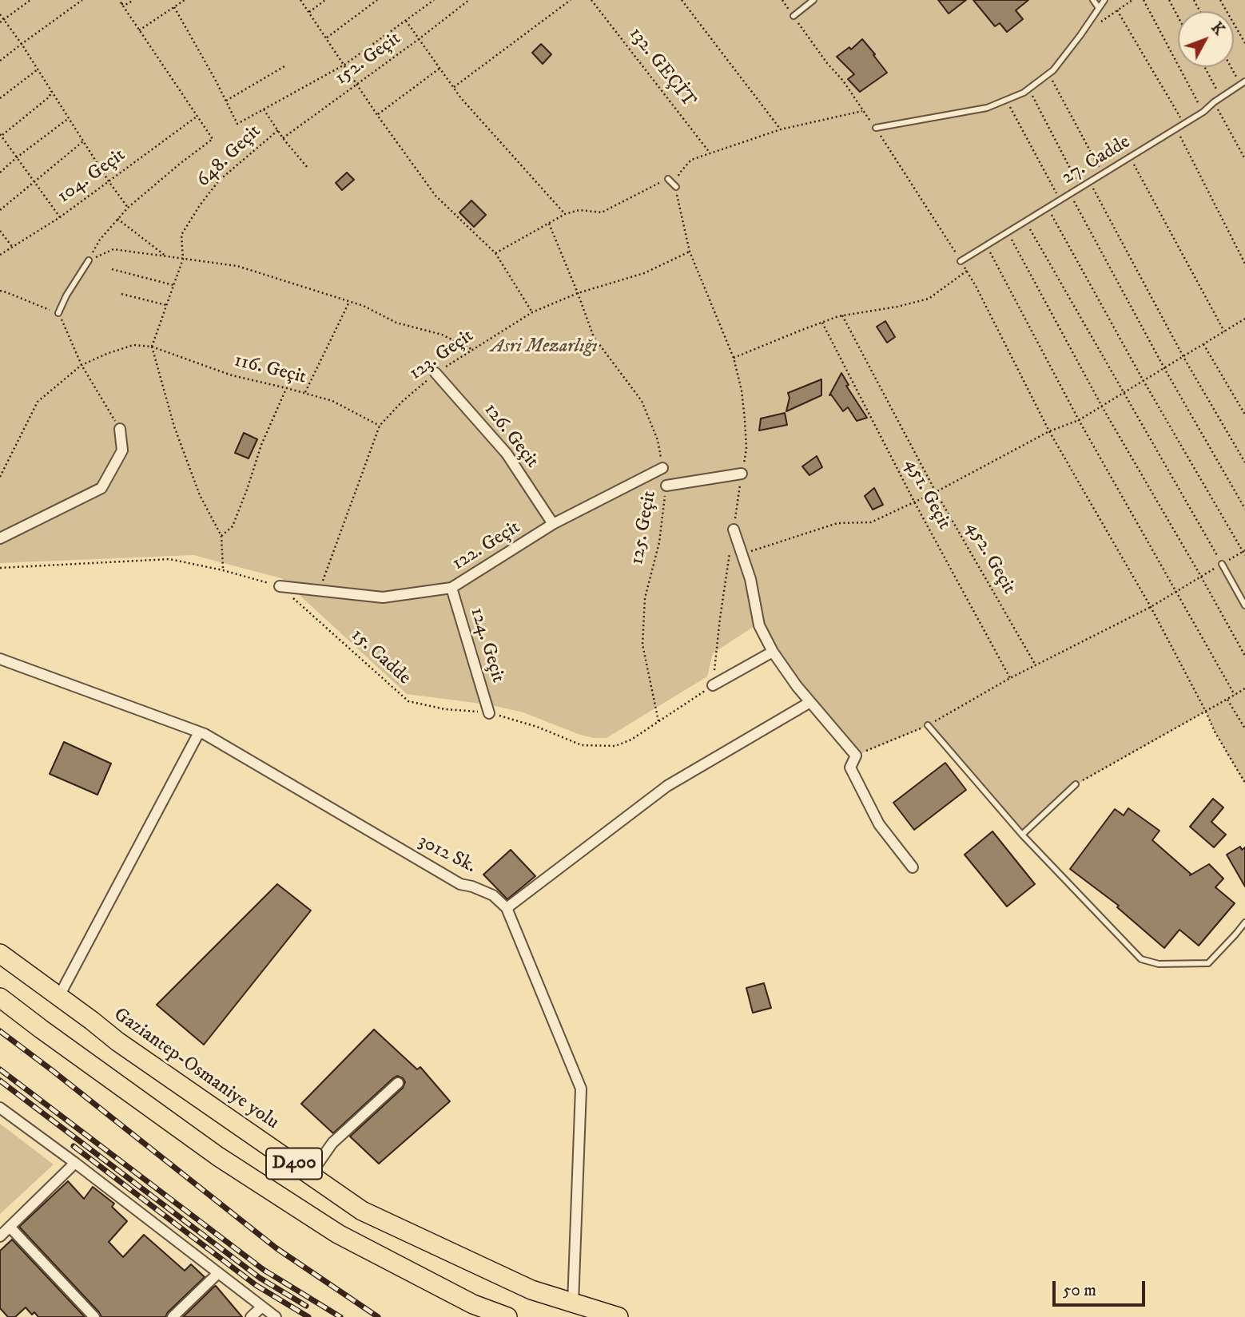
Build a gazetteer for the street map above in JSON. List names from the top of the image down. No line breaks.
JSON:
{"streets":{"highway":["Gaziantep-Osmaniye yolu","D400"],"street":["126. Geçit","122. Geçit","124. Geçit","3012 Sk."],"lane":["27. Cadde"],"path":["152. Geçit","132. GEÇİT","648. Geçit","104. Geçit","123. Geçit","116. Geçit","451. Geçit","125. Geçit","452. Geçit","15. Cadde"]},"crossings":[["648. Geçit","116. Geçit"],["123. Geçit","116. Geçit"],["123. Geçit","126. Geçit"],["123. Geçit","125. Geçit"],["123. Geçit","122. Geçit"],["126. Geçit","122. Geçit"],["125. Geçit","122. Geçit"],["125. Geçit","15. Cadde"],["122. Geçit","124. Geçit"],["122. Geçit","15. Cadde"],["124. Geçit","15. Cadde"]],"parks":["Asri Mezarlığı"],"scale_bar":"50 m","north":"top right"}
